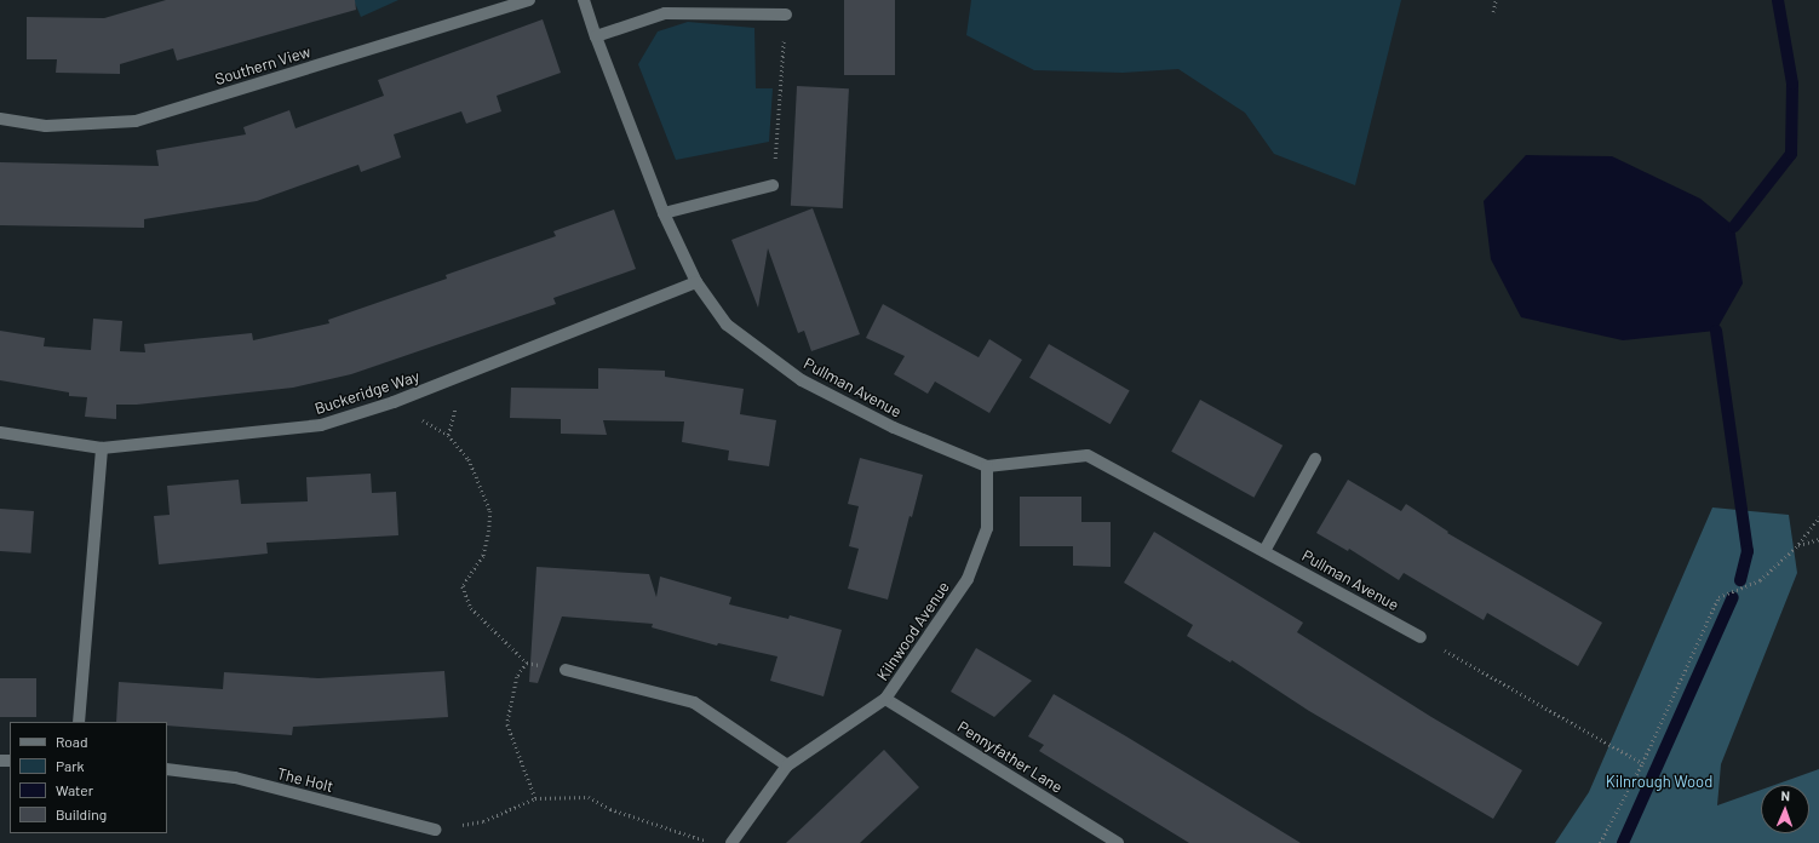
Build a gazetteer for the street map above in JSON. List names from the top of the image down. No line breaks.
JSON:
{"streets":{"street":["Southern View","Pullman Avenue","Buckeridge Way","Kilnwood Avenue","Pennyfather Lane","The Holt"]},"crossings":[["Pullman Avenue","Buckeridge Way"],["Pullman Avenue","Kilnwood Avenue"],["Kilnwood Avenue","Pennyfather Lane"]],"parks":["Kilnrough Wood"],"legend":["Road","Park","Water","Building"],"north":"top"}
